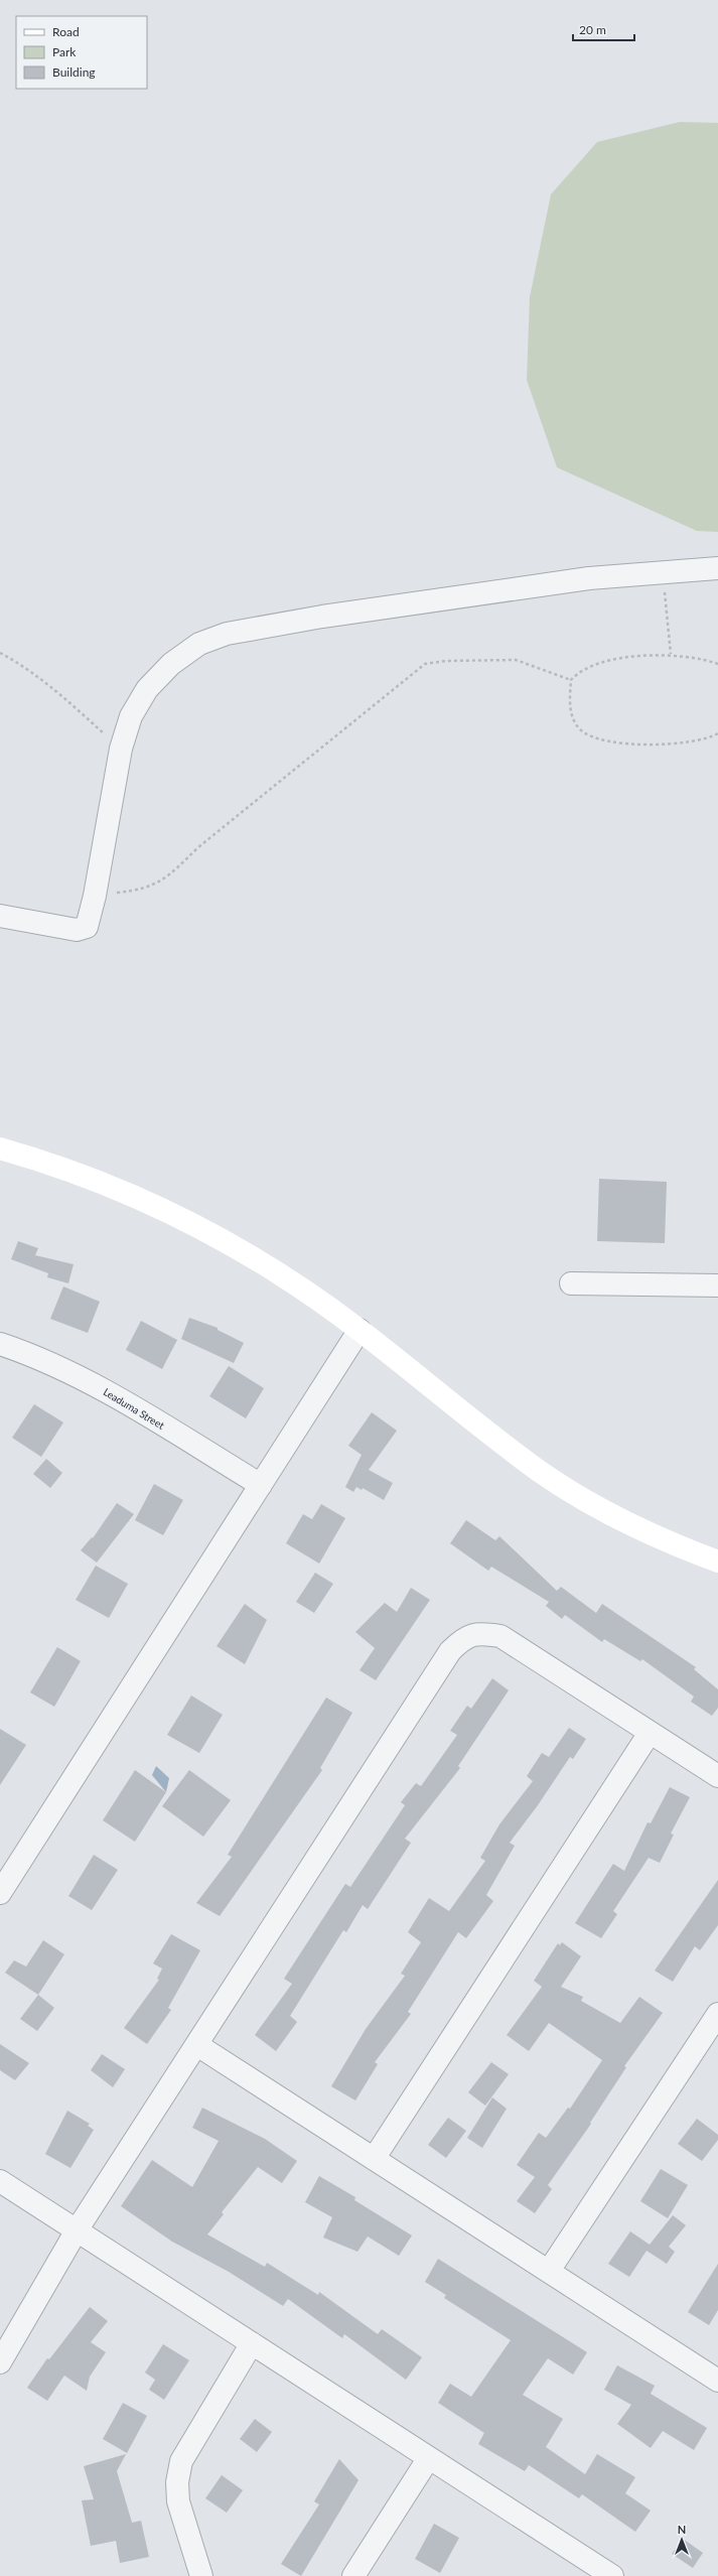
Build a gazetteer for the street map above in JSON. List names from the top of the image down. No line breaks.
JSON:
{"streets":{"street":["Leaduma Street"]},"legend":["Road","Park","Building"],"scale_bar":"20 m","north":"top"}
